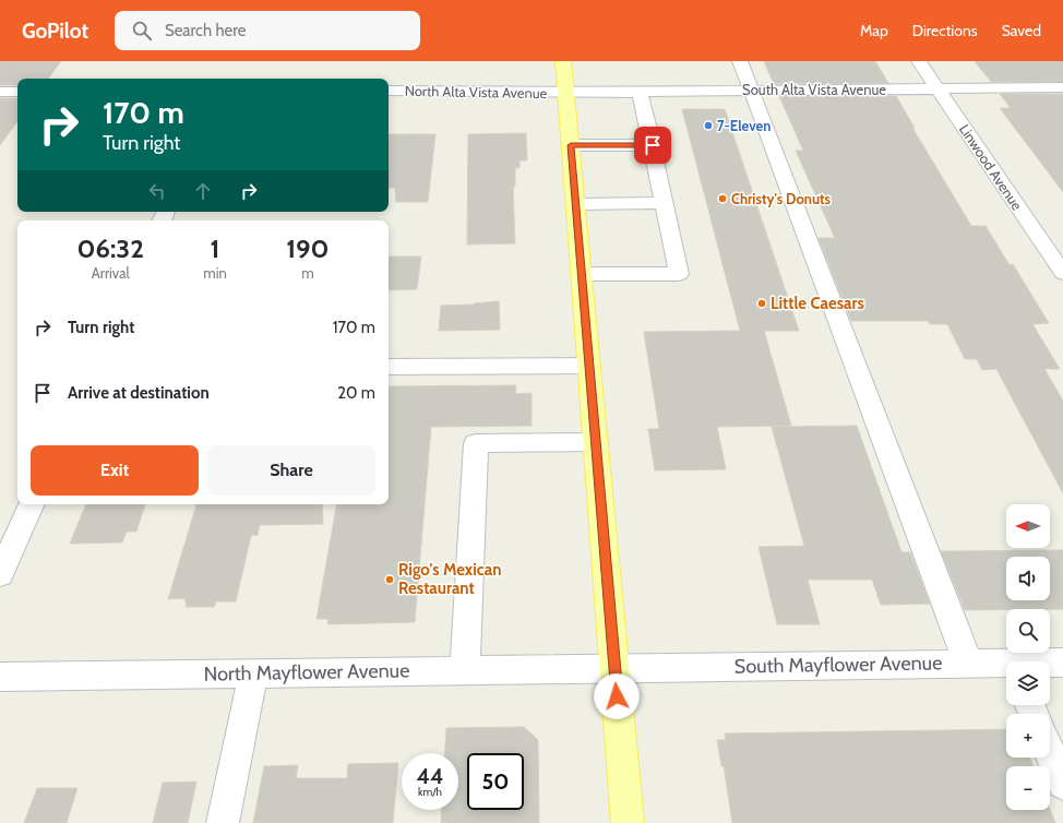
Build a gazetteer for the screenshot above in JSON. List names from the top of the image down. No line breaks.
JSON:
{"streets":{"street":["South Alta Vista Avenue","North Alta Vista Avenue","Linwood Avenue","South Mayflower Avenue","North Mayflower Avenue"]},"crossings":[["South Alta Vista Avenue","North Alta Vista Avenue"],["South Alta Vista Avenue","Linwood Avenue"],["South Mayflower Avenue","North Mayflower Avenue"]],"places":["7-Eleven","Christy's Donuts","Little Caesars","Rigo's Mexican Restaurant"],"north":"left","page":{"header":"GoPilot","search":"Search here","nav":["Map","Directions","Saved"],"turn":["170 m","Turn right"],"eta":["06:32","Arrival","1","min","190","m"],"list":[{"name":"Turn right","value":"170 m"},{"name":"Arrive at destination","value":"20 m"}],"buttons":["Exit","Share"],"map_buttons":["+","−"],"speed":"44 km/h","limit":"50"}}
